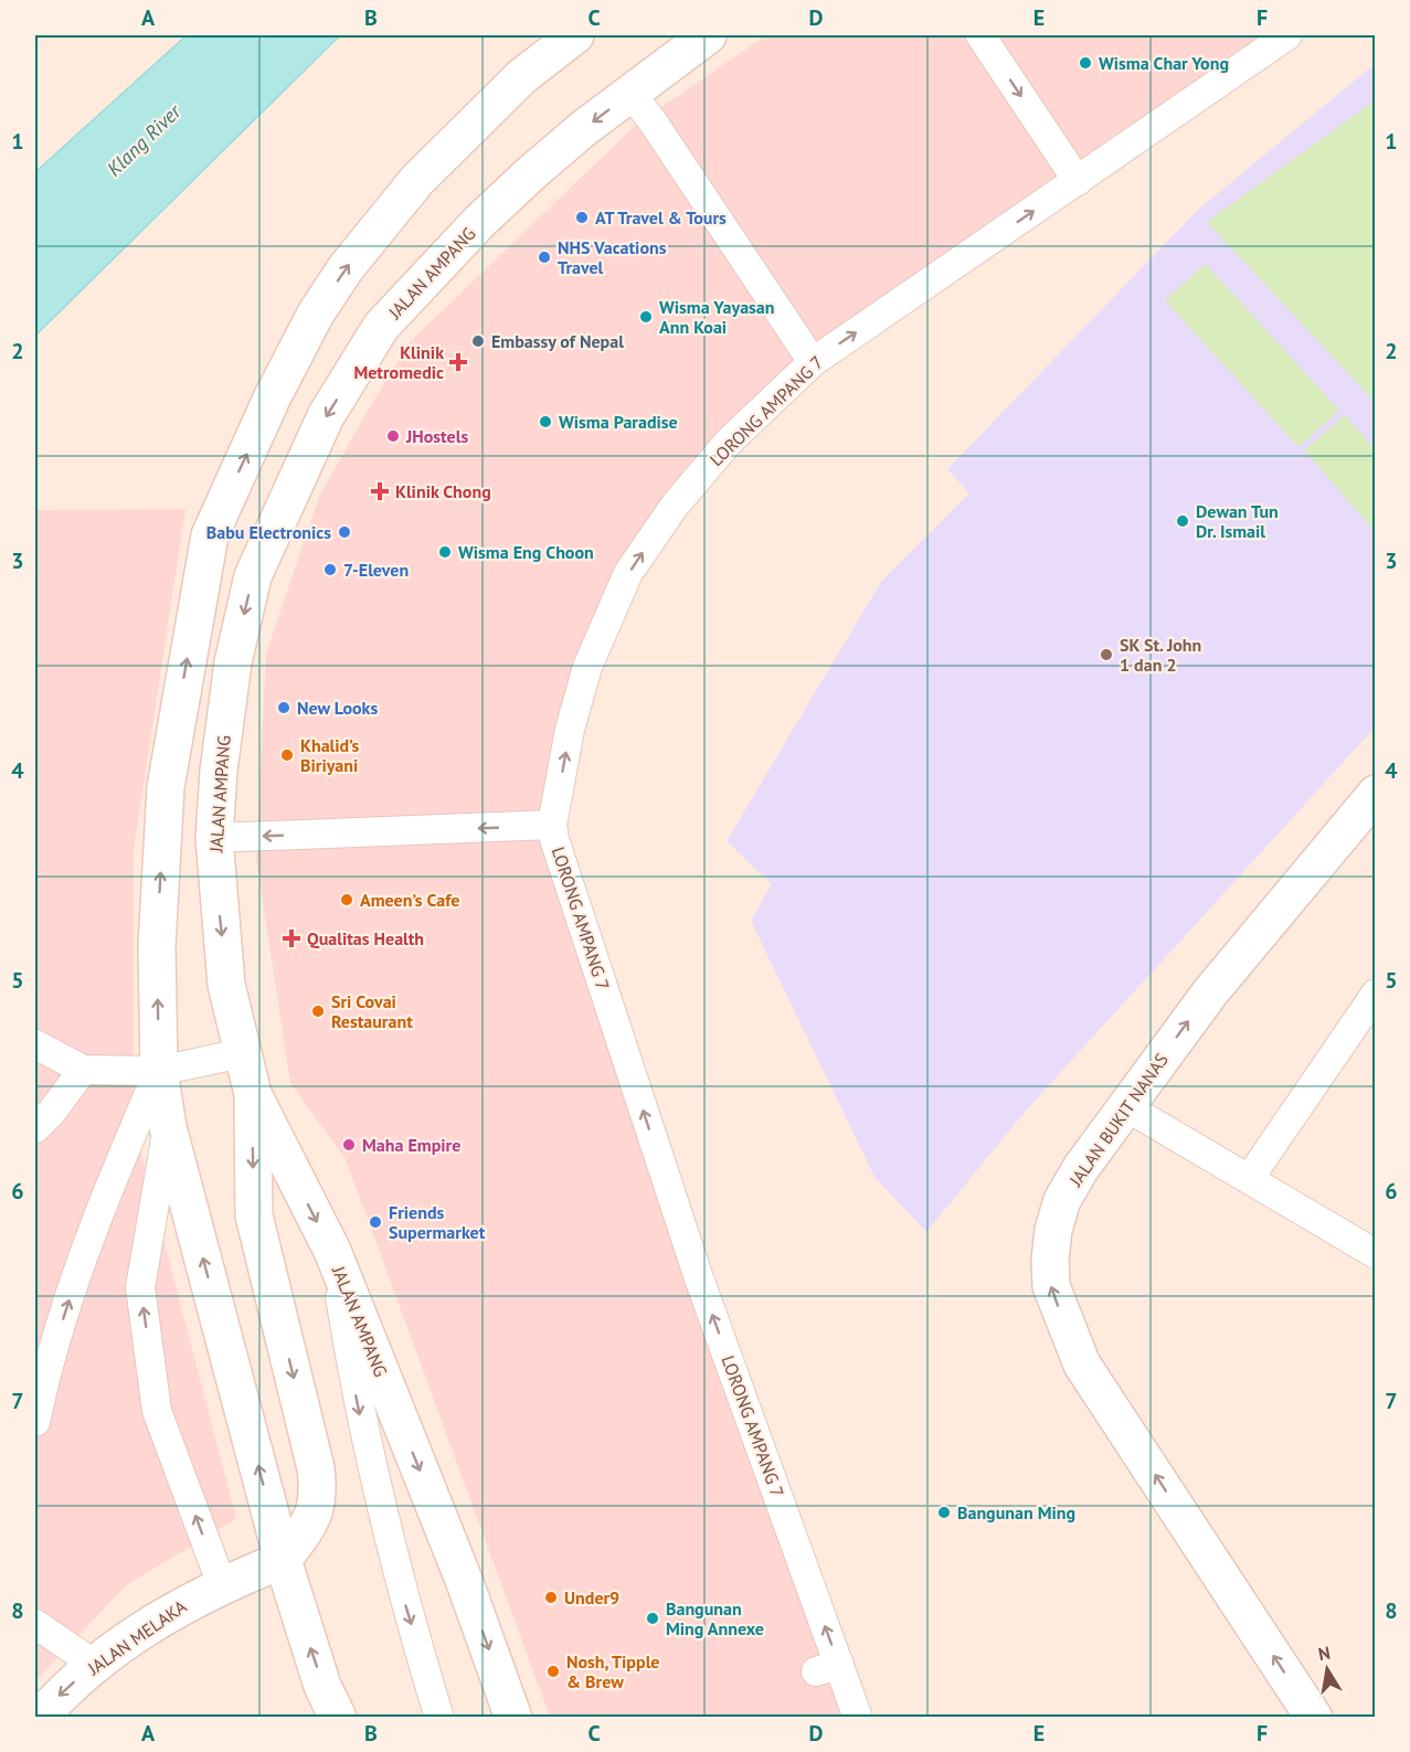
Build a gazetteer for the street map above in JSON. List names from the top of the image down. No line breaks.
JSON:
{"streets":{"street":["JALAN AMPANG","JALAN BUKIT NANAS","JALAN MELAKA"],"lane":["LORONG AMPANG 7"]},"one_way":["LORONG AMPANG 7","JALAN BUKIT NANAS"],"water":["Klang River"],"places":{"other":["Wisma Char Yong","AT Travel & Tours","NHS Vacations Travel","Wisma Yayasan Ann Koai","Embassy of Nepal","Wisma Paradise","JHostels","Dewan Tun Dr. Ismail","Babu Electronics","Wisma Eng Choon","7-Eleven","SK St. John 1 dan 2","New Looks","Khalid’s Biriyani","Ameen’s Cafe","Sri Covai Restaurant","Maha Empire","Friends Supermarket","Bangunan Ming","Under9","Bangunan Ming Annexe","Nosh, Tipple & Brew"],"health":["Klinik Metromedic","Klinik Chong","Qualitas Health"]},"north":"top","grid":{"columns":["A","B","C","D","E","F"],"rows":["1","2","3","4","5","6","7","8"]}}
